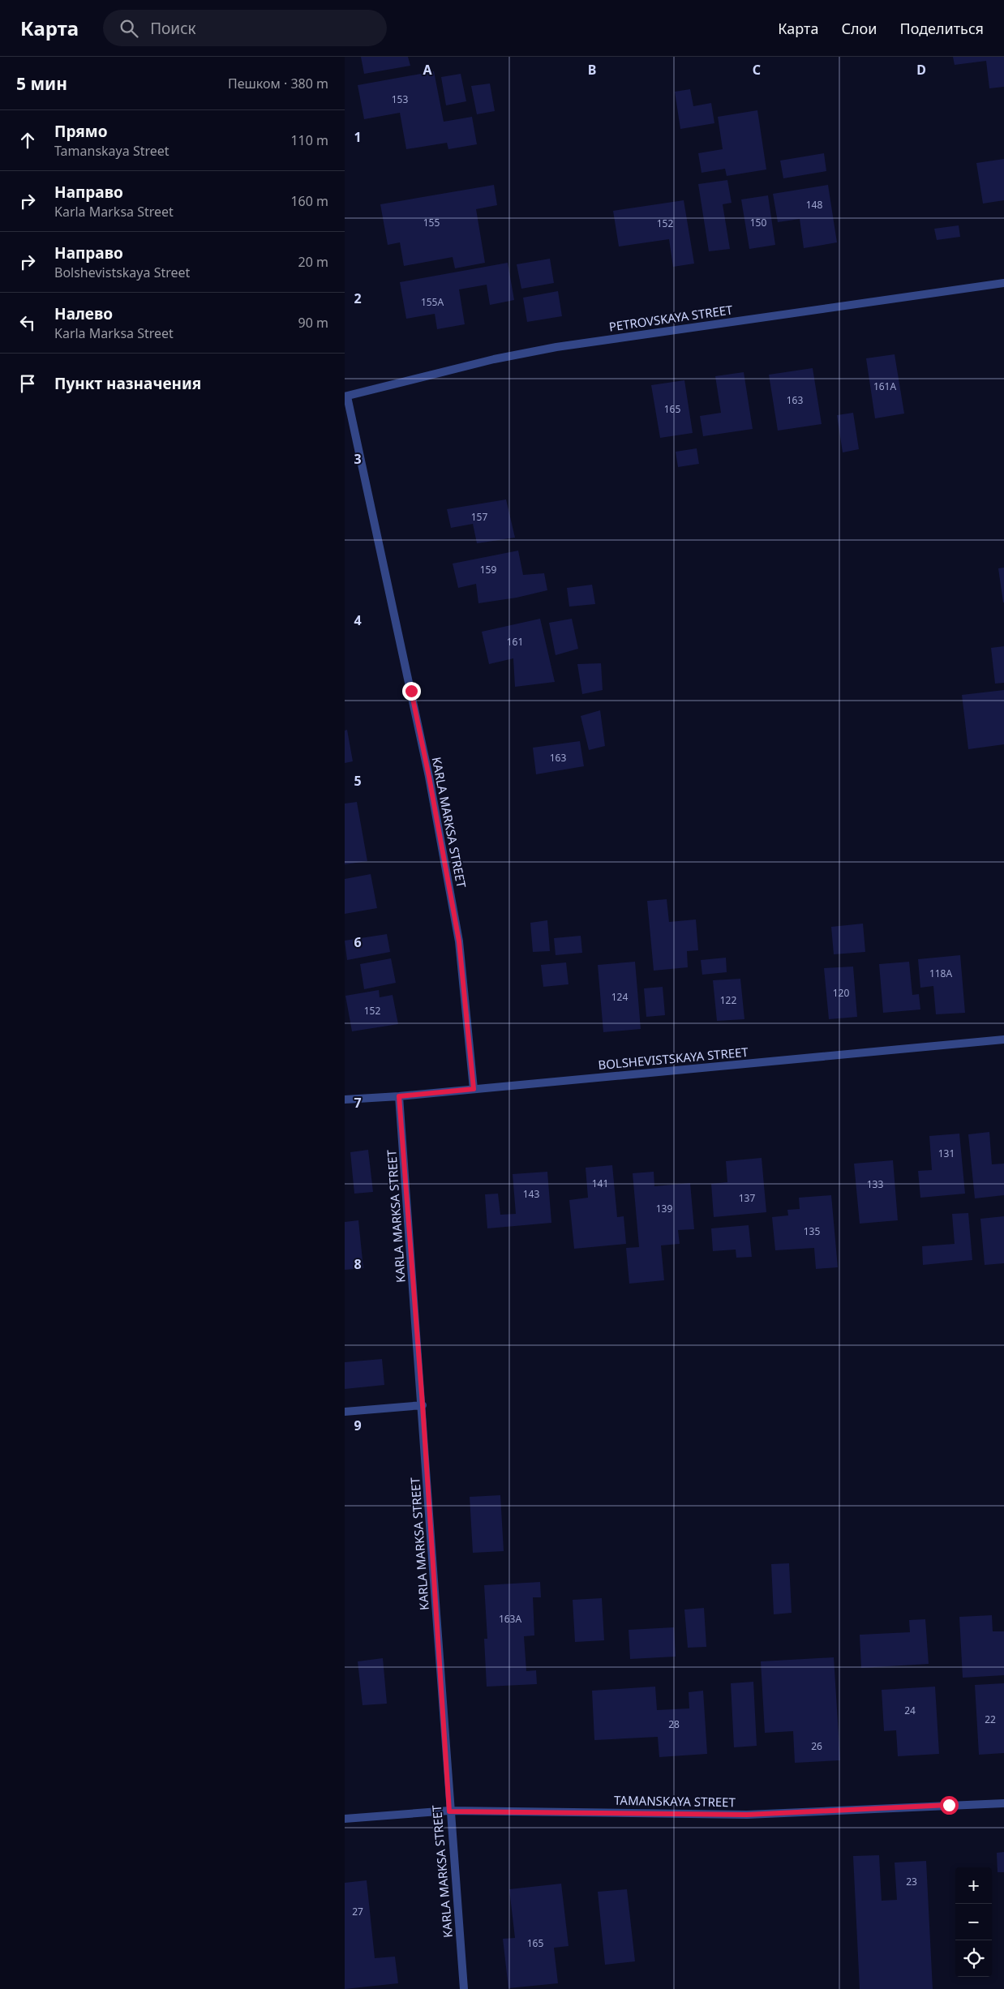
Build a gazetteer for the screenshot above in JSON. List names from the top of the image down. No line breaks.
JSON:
{"streets":{"street":["PETROVSKAYA STREET","KARLA MARKSA STREET","BOLSHEVISTSKAYA STREET","TAMANSKAYA STREET"]},"crossings":[["PETROVSKAYA STREET","KARLA MARKSA STREET"],["KARLA MARKSA STREET","BOLSHEVISTSKAYA STREET"],["KARLA MARKSA STREET","TAMANSKAYA STREET"]],"house_numbers":["153","148","155","150","152","155А","161А","163","165","157","159","161","163","118А","120","124","122","152","131","141","133","143","137","139","135","163А","24","22","28","26","23","27","165"],"page":{"header":"Карта","search":"Поиск","nav":["Карта","Слои","Поделиться"],"heading":["5 мин","Пешком · 380 m"],"list":[["Прямо","Tamanskaya Street","110 m"],["Направо","Karla Marksa Street","160 m"],["Направо","Bolshevistskaya Street","20 m"],["Налево","Karla Marksa Street","90 m"],"Пункт назначения"],"map_buttons":["+","−"]},"grid":{"columns":["A","B","C","D"],"rows":["1","2","3","4","5","6","7","8","9"]}}
